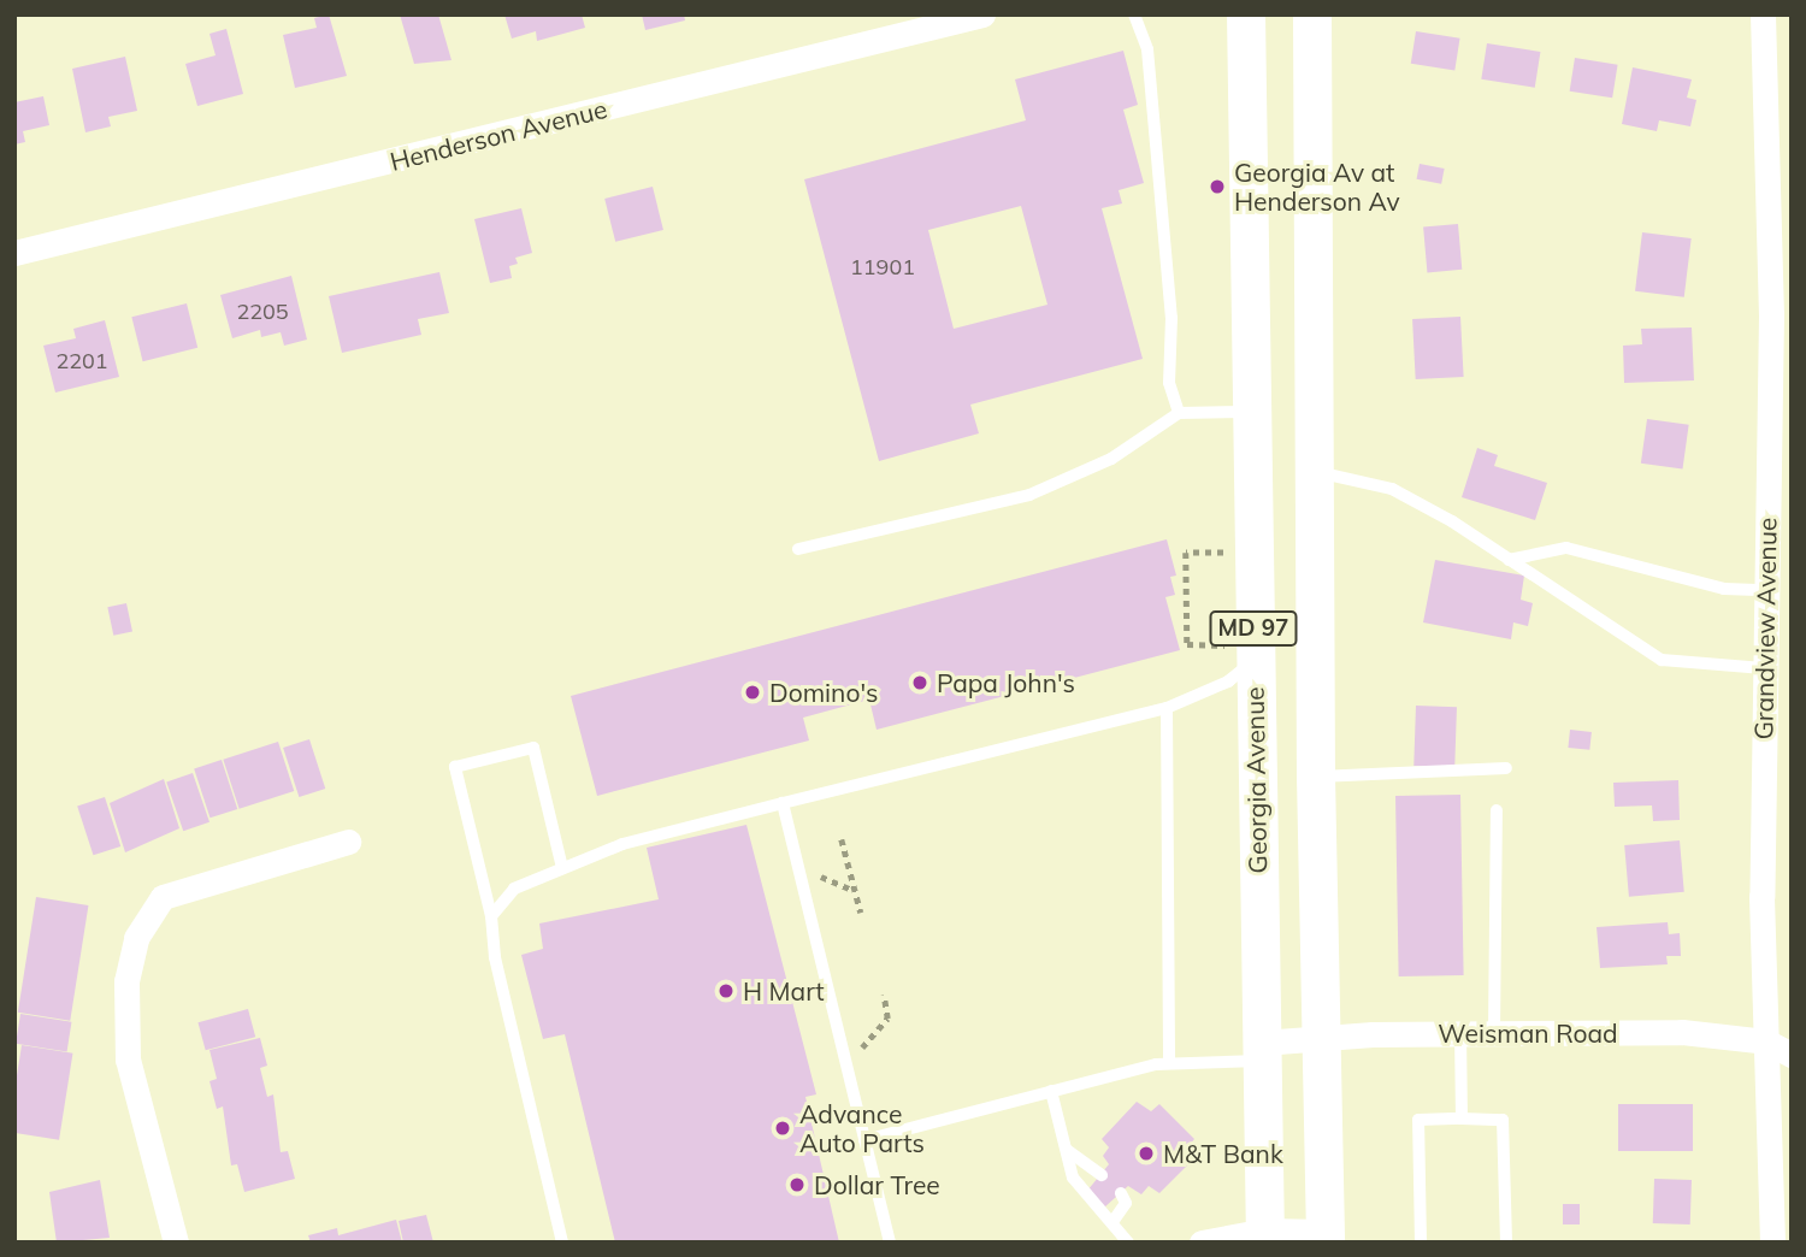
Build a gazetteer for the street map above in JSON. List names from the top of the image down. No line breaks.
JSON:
{"streets":{"main road":["MD 97","Georgia Avenue"],"street":["Henderson Avenue","Grandview Avenue","Weisman Road"]},"crossings":[["MD 97","Weisman Road"],["Grandview Avenue","Weisman Road"],["Georgia Avenue","Weisman Road"]],"places":["Georgia Av at Henderson Av","Papa John's","Domino's","H Mart","Advance Auto Parts","M&T Bank","Dollar Tree"],"house_numbers":["11901","2205","2201"]}
